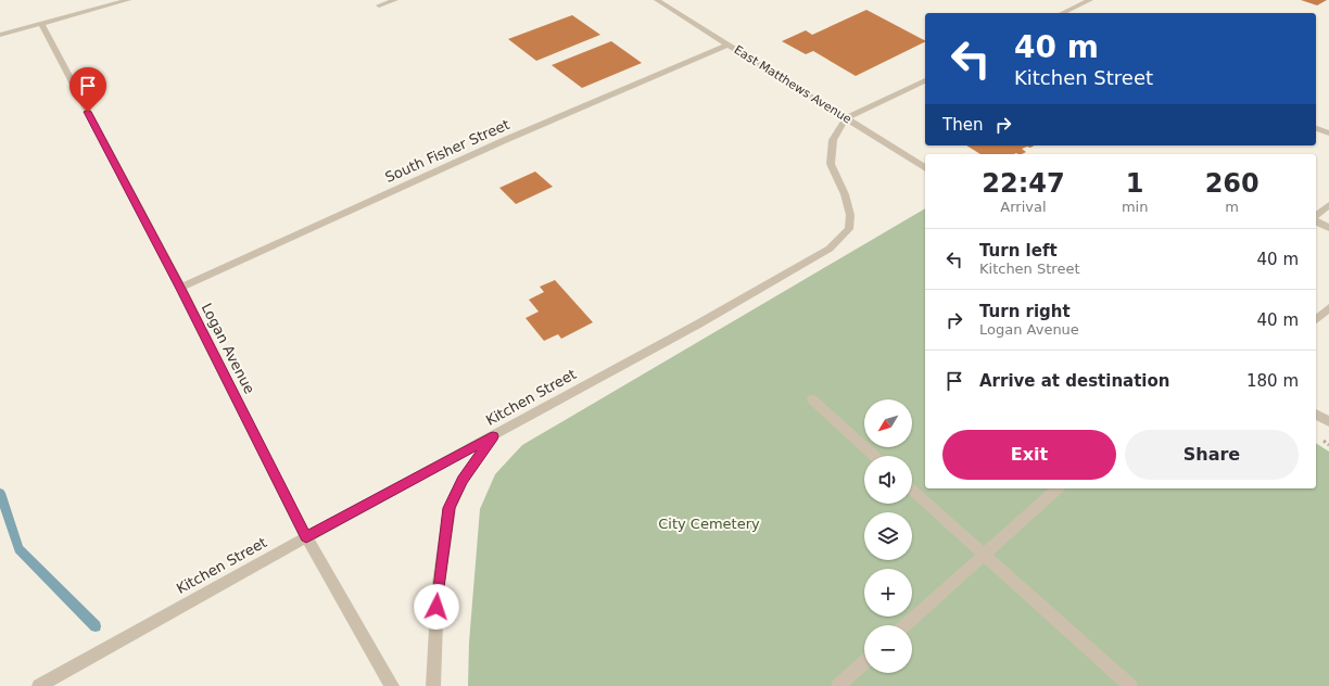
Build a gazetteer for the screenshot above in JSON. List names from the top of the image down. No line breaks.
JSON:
{"streets":{"street":["East Matthews Avenue","South Fisher Street","Logan Avenue","Kitchen Street"]},"crossings":[["East Matthews Avenue","South Fisher Street"],["East Matthews Avenue","Kitchen Street"],["South Fisher Street","Logan Avenue"],["Logan Avenue","Kitchen Street"]],"parks":["City Cemetery"],"north":"bottom left","page":{"turn":["40 m","Kitchen Street"],"then":"Then","eta":["22:47","Arrival","1","min","260","m"],"list":[{"name":"Turn left","note":"Kitchen Street","value":"40 m"},{"name":"Turn right","note":"Logan Avenue","value":"40 m"},{"name":"Arrive at destination","value":"180 m"}],"map_buttons":["+","−"],"buttons":["Exit","Share"]}}
